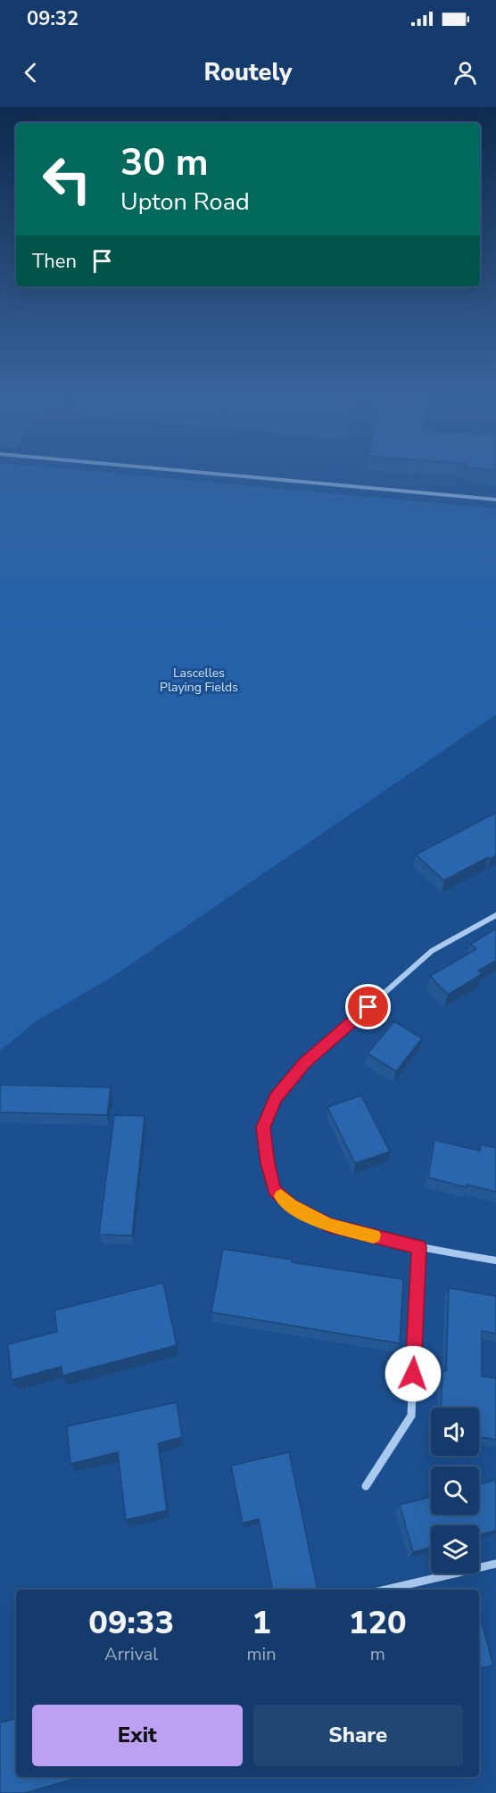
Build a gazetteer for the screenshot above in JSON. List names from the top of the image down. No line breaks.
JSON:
{"parks":["Lascelles Playing Fields"],"page":{"status":"09:32","header":"Routely","turn":["30 m","Upton Road"],"then":"Then","eta":["09:33","Arrival","1","min","120","m"],"buttons":["Exit","Share"]}}
